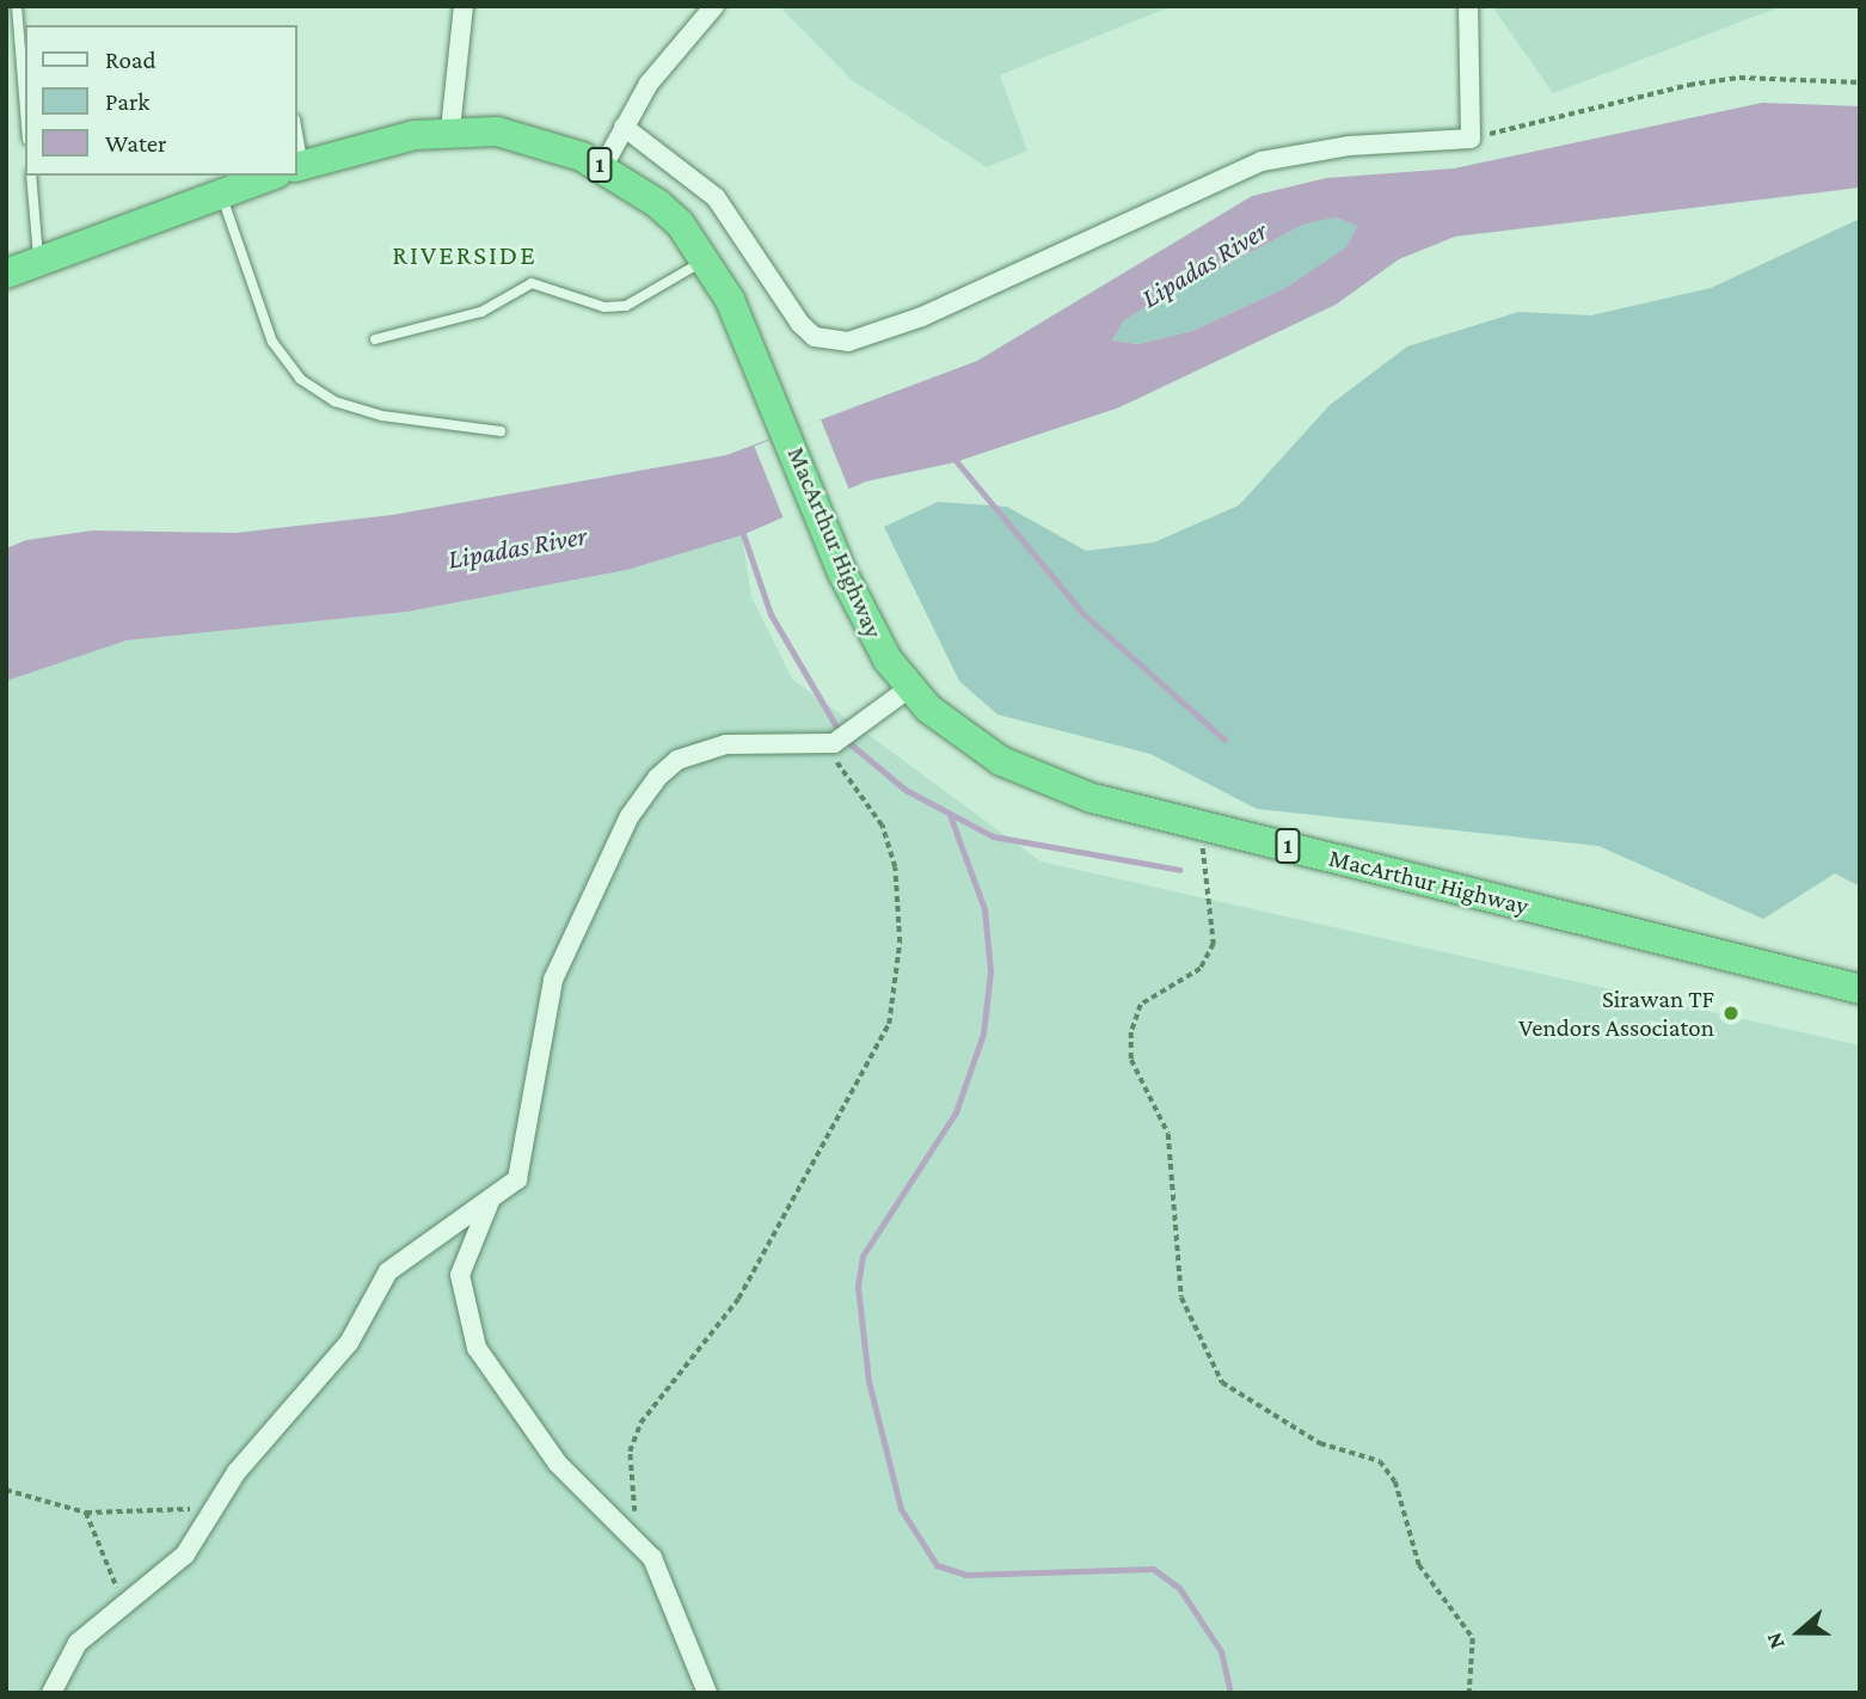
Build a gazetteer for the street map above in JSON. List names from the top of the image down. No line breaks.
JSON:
{"streets":{"highway":["1","MacArthur Highway"]},"districts":["RIVERSIDE"],"water":["Lipadas River"],"places":["Sirawan TF Vendors Associaton"],"legend":["Road","Park","Water"],"north":"left"}
